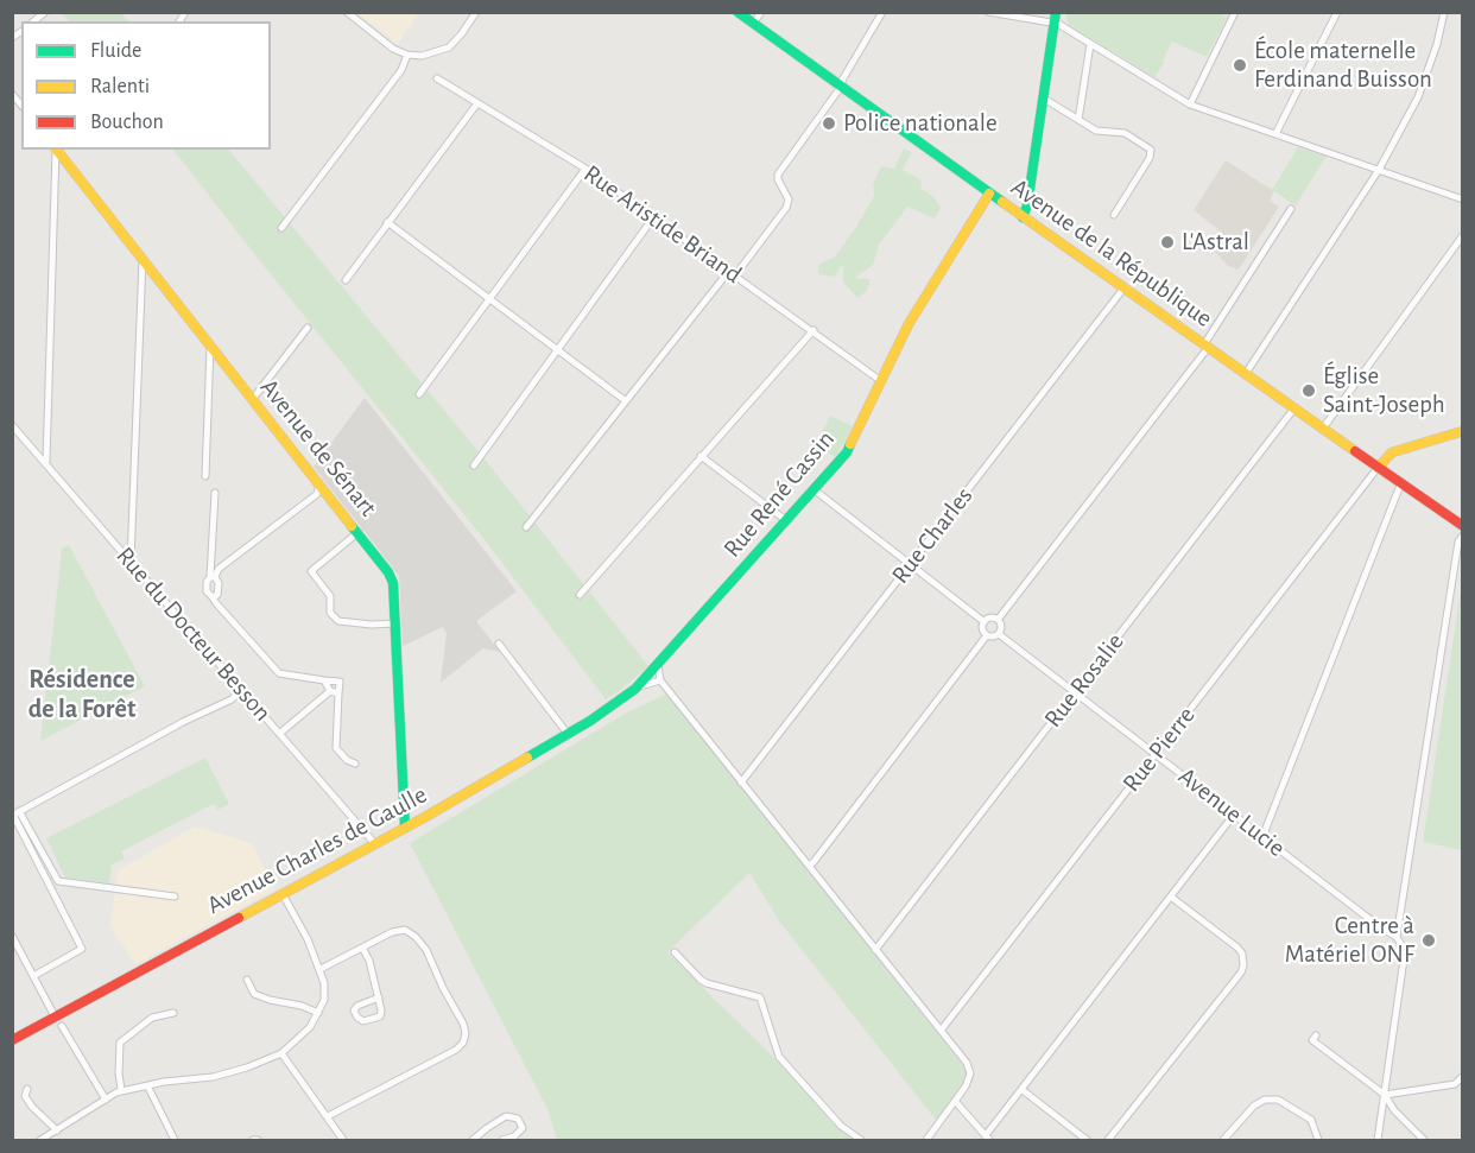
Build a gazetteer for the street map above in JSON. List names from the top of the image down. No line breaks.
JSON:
{"streets":{"main road":["Avenue de la République","Avenue de Sénart","Rue René Cassin","Avenue Charles de Gaulle"],"street":["Rue Aristide Briand","Rue Charles","Rue du Docteur Besson","Rue Rosalie","Rue Pierre","Avenue Lucie"]},"crossings":[["Rue Aristide Briand","Rue René Cassin"],["Avenue de la République","Rue René Cassin"],["Avenue de la République","Rue Charles"],["Avenue de la République","Rue Rosalie"],["Avenue de la République","Rue Pierre"],["Avenue de Sénart","Avenue Charles de Gaulle"],["Rue René Cassin","Avenue Charles de Gaulle"],["Rue du Docteur Besson","Avenue Charles de Gaulle"],["Rue Rosalie","Avenue Lucie"],["Rue Pierre","Avenue Lucie"]],"districts":["Résidence de la Forêt"],"places":["École maternelle Ferdinand Buisson","Police nationale","L'Astral","Église Saint-Joseph","Centre à Matériel ONF"],"legend":["Fluide","Ralenti","Bouchon"]}
